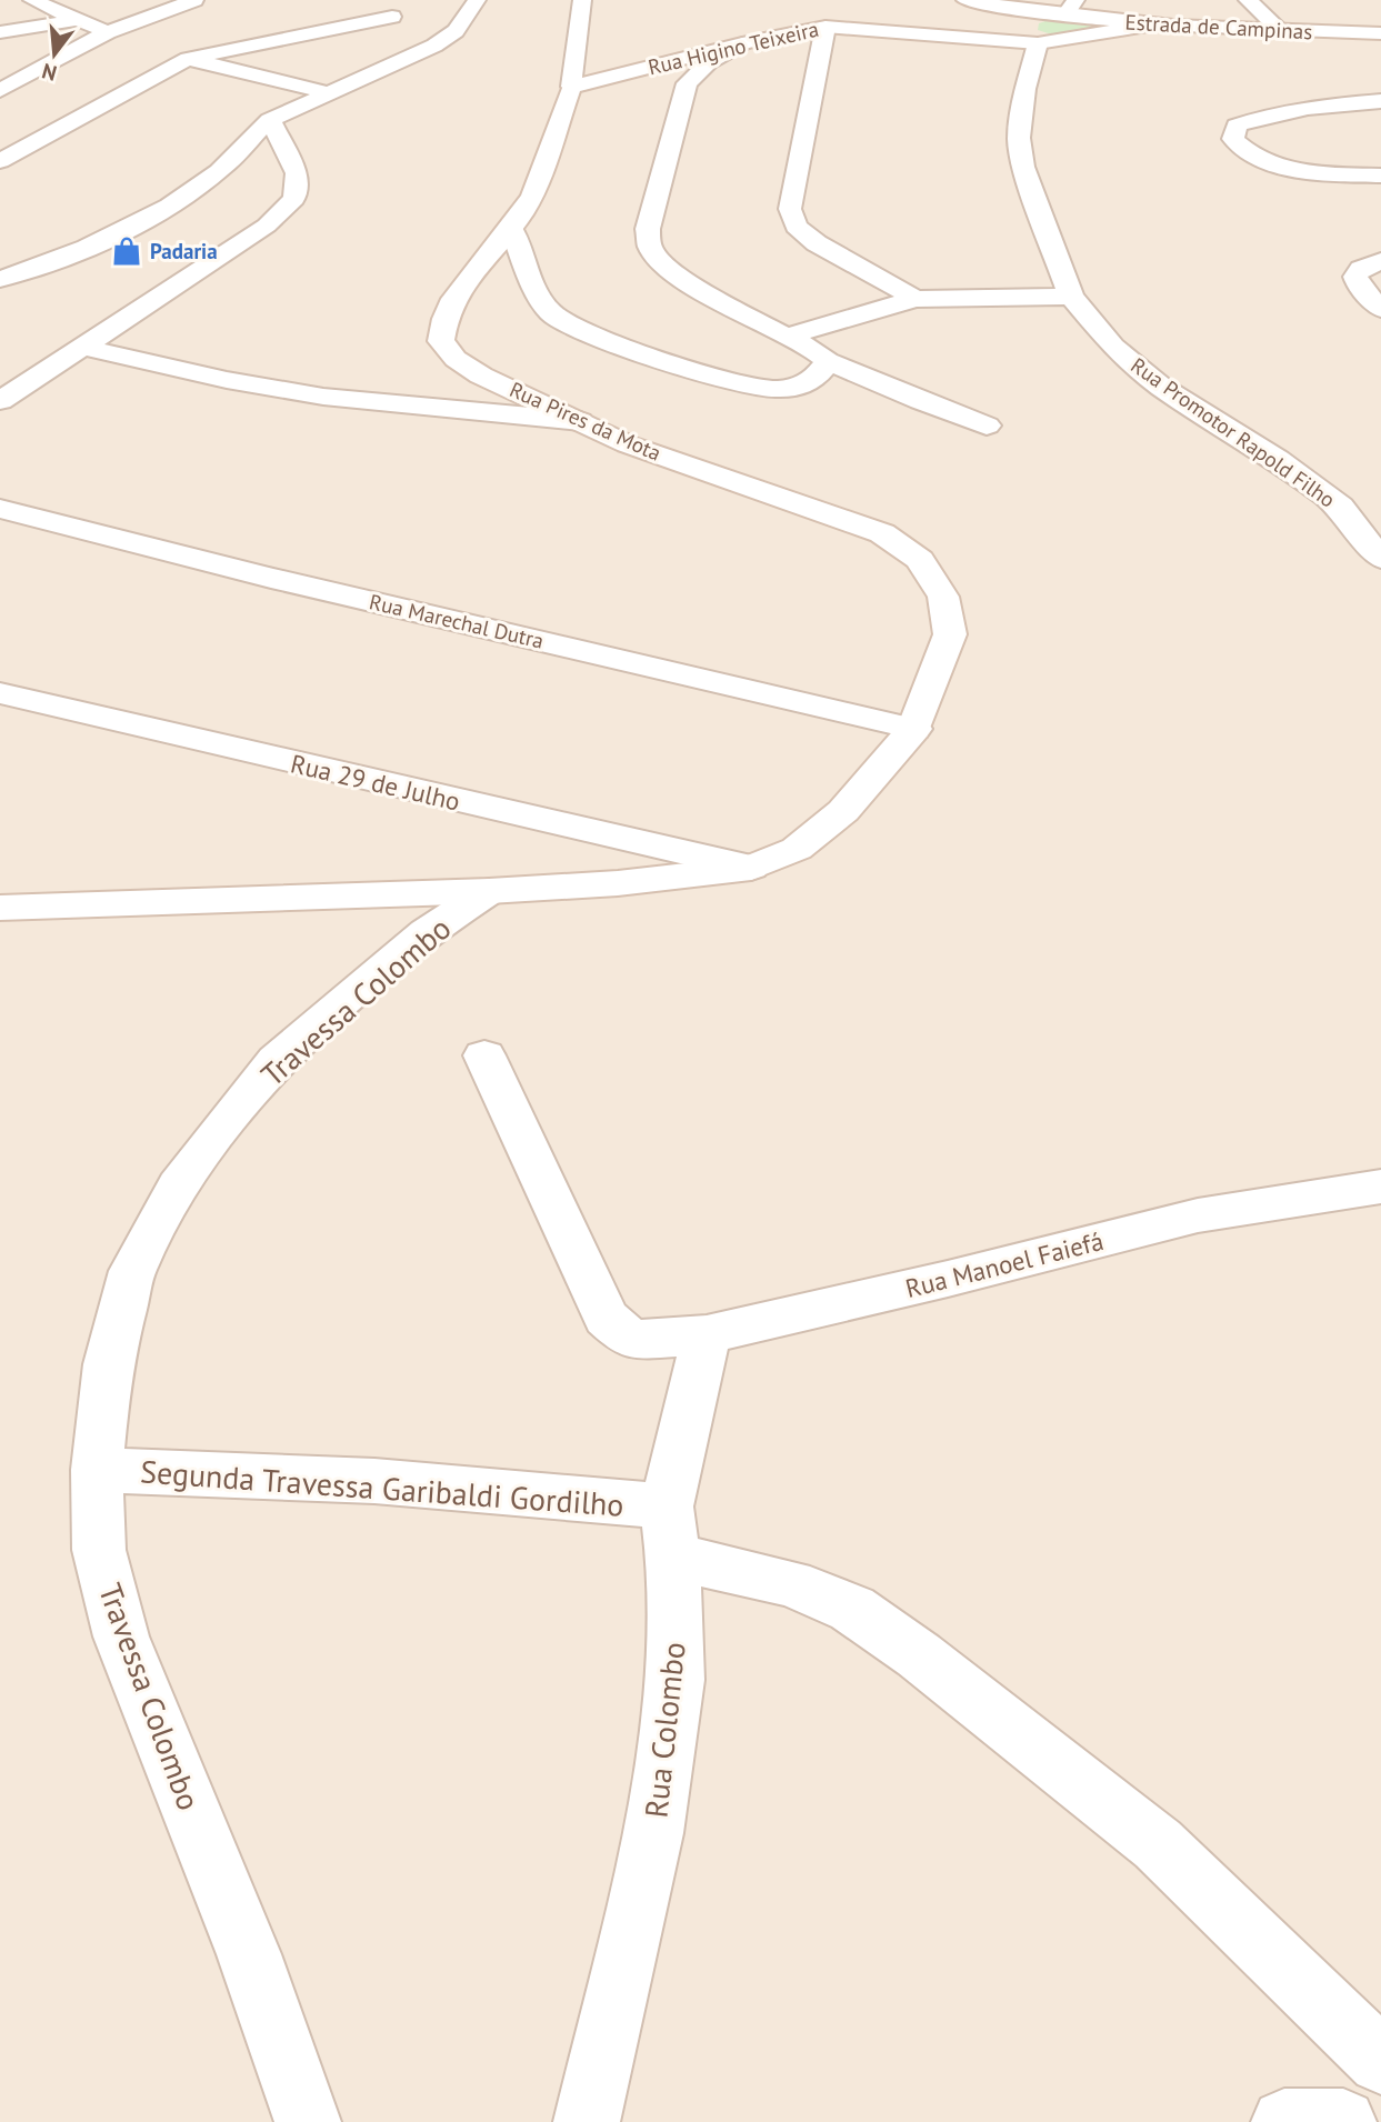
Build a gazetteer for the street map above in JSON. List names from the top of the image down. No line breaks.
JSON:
{"streets":{"street":["Estrada de Campinas","Rua Higino Teixeira","Rua Pires da Mota","Rua Promotor Rapold Filho","Rua Marechal Dutra","Rua 29 de Julho","Travessa Colombo","Rua Manoel Faiefá","Segunda Travessa Garibaldi Gordilho","Rua Colombo"]},"crossings":[["Rua Higino Teixeira","Rua Pires da Mota"],["Rua Higino Teixeira","Rua Promotor Rapold Filho"],["Rua Pires da Mota","Rua Marechal Dutra"],["Travessa Colombo","Segunda Travessa Garibaldi Gordilho"],["Rua Manoel Faiefá","Rua Colombo"],["Segunda Travessa Garibaldi Gordilho","Rua Colombo"]],"places":{"shop":["Padaria"]},"north":"bottom"}
